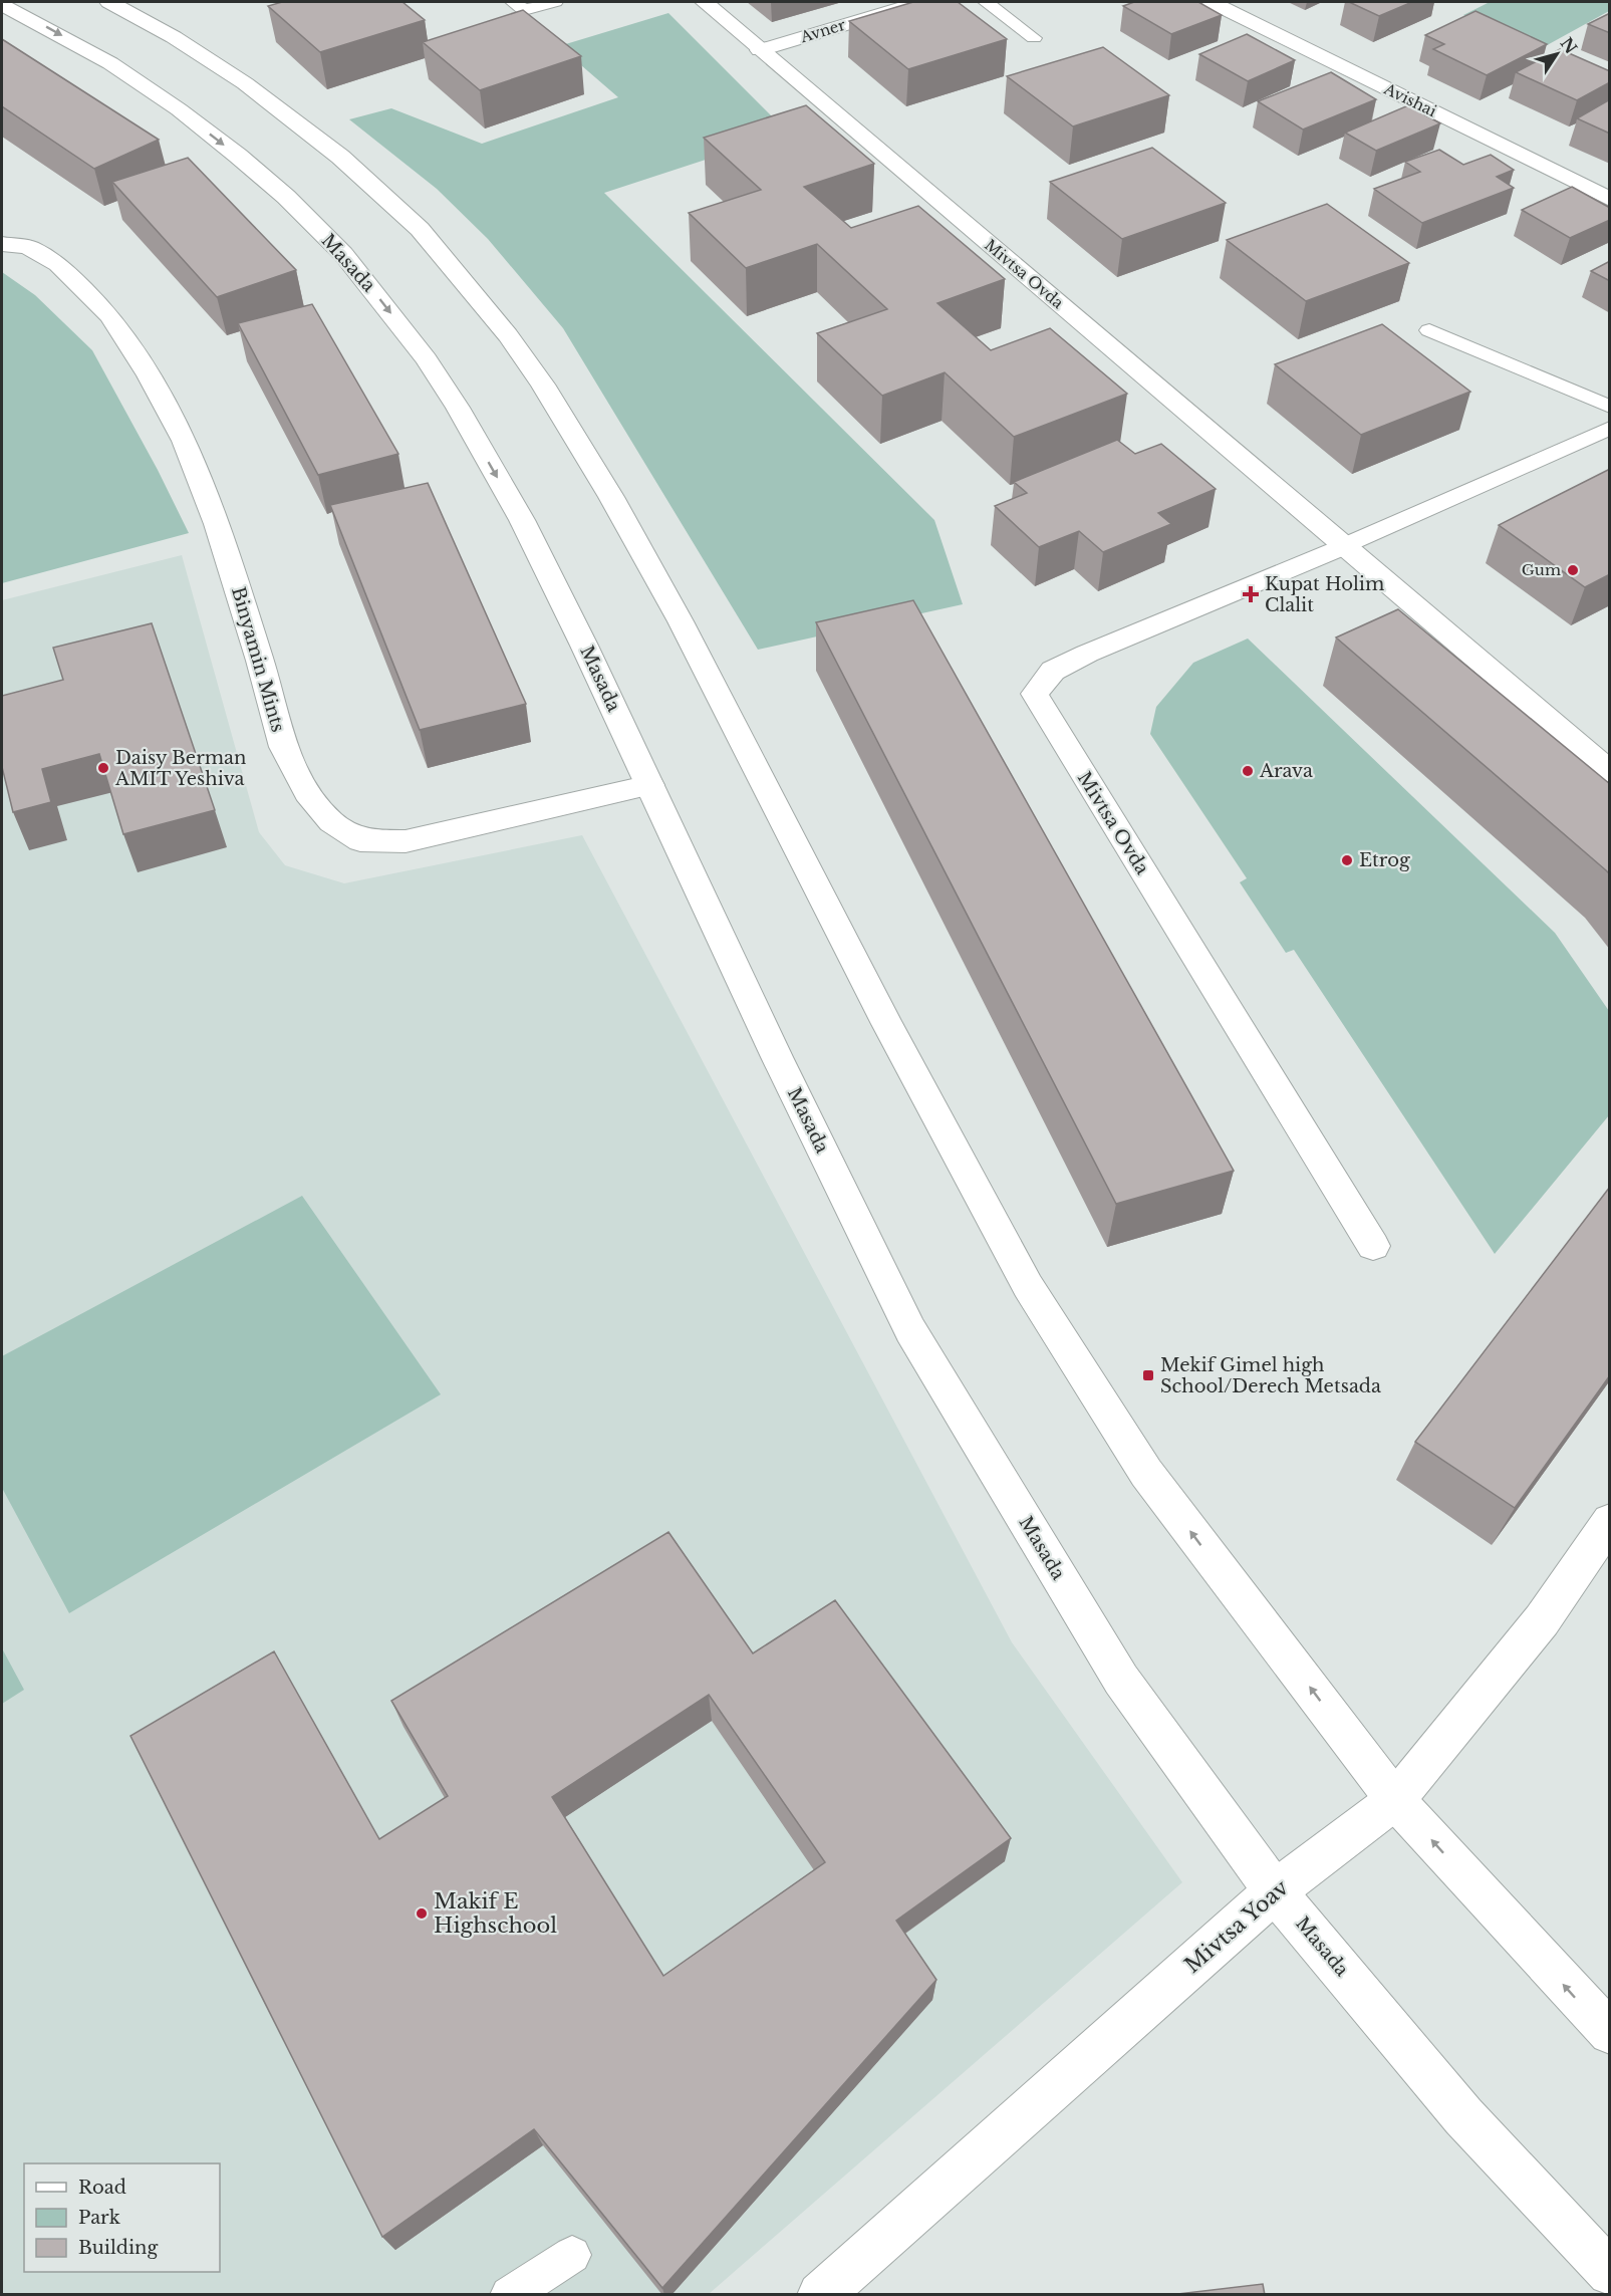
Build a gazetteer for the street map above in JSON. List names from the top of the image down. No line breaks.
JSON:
{"streets":{"main road":["Avner","Avishai","Masada","Mivtsa Ovda","Binyamin Mints","Mivtsa Yoav"]},"crossings":[["Avner","Mivtsa Ovda"],["Masada","Binyamin Mints"],["Masada","Mivtsa Yoav"]],"places":{"other":["Gum","Daisy Berman AMIT Yeshiva","Arava","Etrog","Makif E Highschool"],"health":["Kupat Holim Clalit"],"transit":["Mekif Gimel high School/Derech Metsada"]},"legend":["Road","Park","Building"],"north":"top right"}
